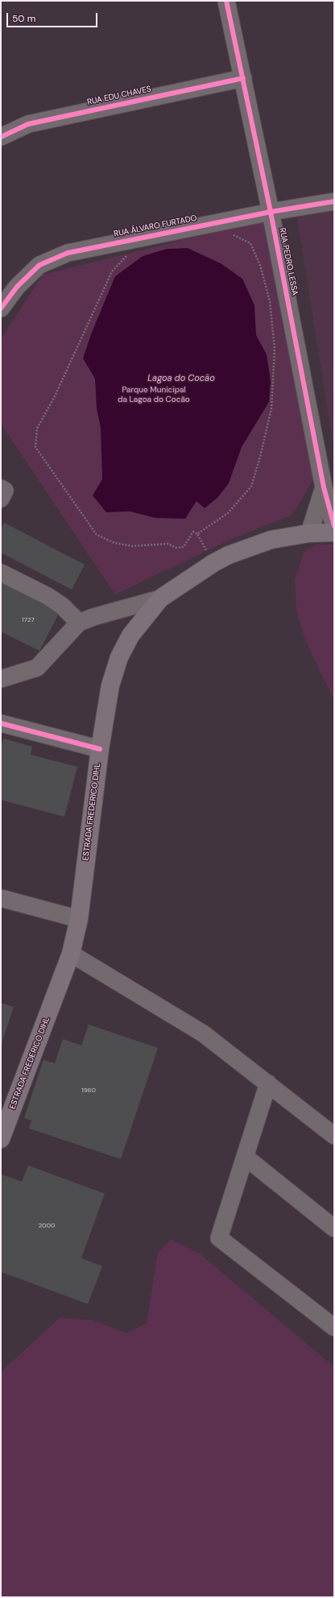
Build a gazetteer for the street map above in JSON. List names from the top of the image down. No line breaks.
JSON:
{"streets":{"main road":["ESTRADA FREDERICO DIHL"],"street":["RUA EDU CHAVES","RUA ÁLVARO FURTADO","RUA PEDRO LESSA"]},"crossings":[["RUA EDU CHAVES","RUA PEDRO LESSA"],["RUA ÁLVARO FURTADO","RUA PEDRO LESSA"],["RUA PEDRO LESSA","ESTRADA FREDERICO DIHL"]],"water":["Lagoa do Cocão"],"parks":["Parque Municipal da Lagoa do Cocão"],"house_numbers":["1727","1980","2000"],"scale_bar":"50 m"}
